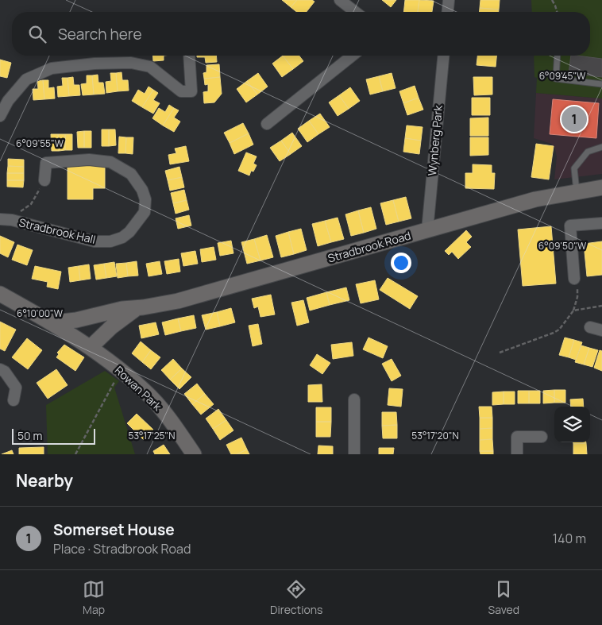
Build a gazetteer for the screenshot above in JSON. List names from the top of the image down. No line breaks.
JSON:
{"streets":{"main road":["Stradbrook Road","Rowan Park"],"street":["Wynberg Park","Stradbrook Hall"]},"crossings":[["Wynberg Park","Stradbrook Road"],["Stradbrook Road","Rowan Park"]],"scale_bar":"50 m","page":{"search":"Search here","pins":"1","scale":"50 m","heading":"Nearby","list":[{"mark":"1","name":"Somerset House","note":"Place · Stradbrook Road","value":"140 m"}],"nav":["Map","Directions","Saved"]},"coordinates":["6°09'45\"W","6°09'55\"W","6°09'50\"W","6°10'00\"W","53°17'25\"N","53°17'20\"N"]}
